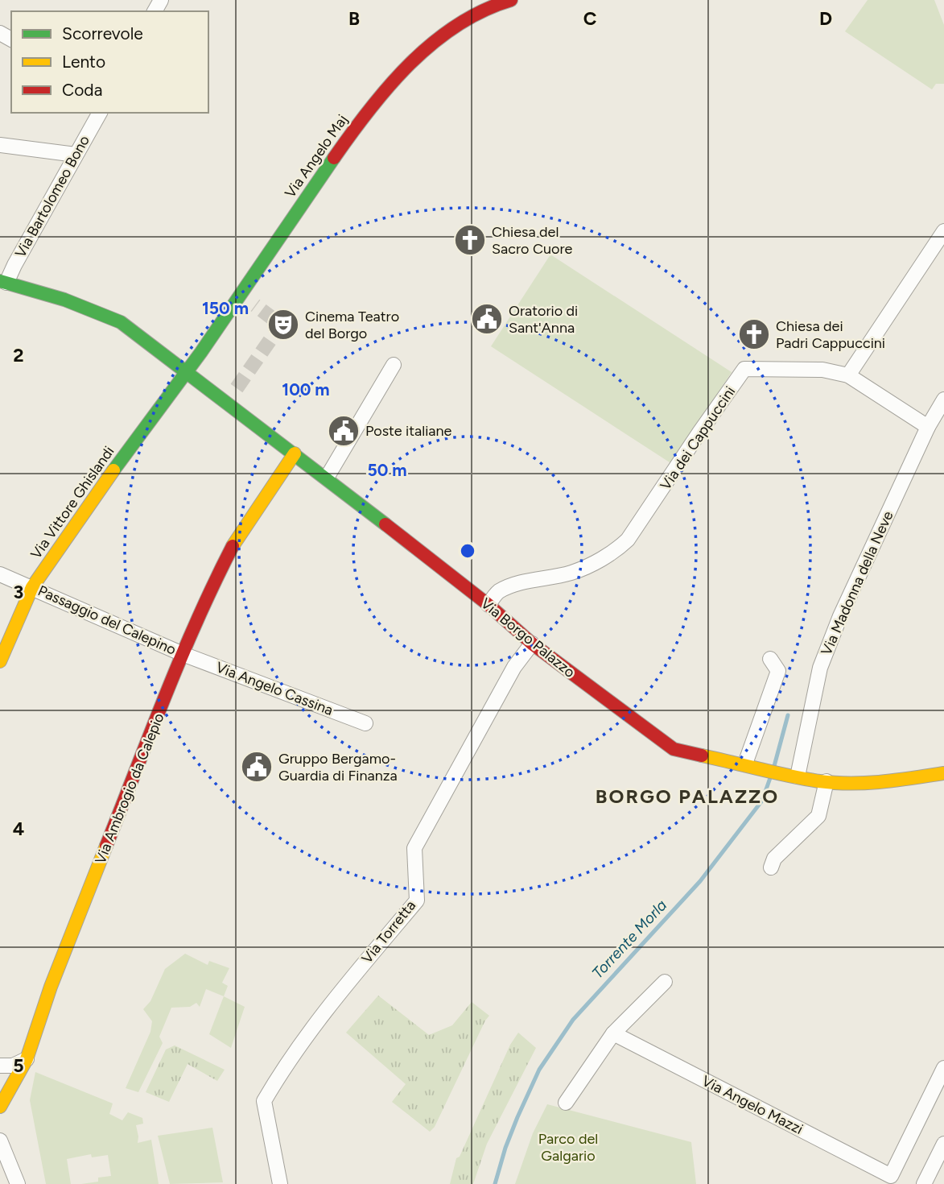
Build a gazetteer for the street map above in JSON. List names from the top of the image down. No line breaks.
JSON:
{"streets":{"street":["Via Angelo Maj","Via Bartolomeo Bono","Via dei Cappuccini","Via Vittore Ghislandi","Via Madonna della Neve","Passaggio del Calepino","Via Borgo Palazzo","Via Angelo Cassina","Via Ambrogio da Calepio","Via Torretta","Via Angelo Mazzi"]},"crossings":[["Via Angelo Maj","Via Vittore Ghislandi"],["Via Angelo Maj","Via Borgo Palazzo"],["Via Bartolomeo Bono","Via Borgo Palazzo"],["Via dei Cappuccini","Via Madonna della Neve"],["Via dei Cappuccini","Via Borgo Palazzo"],["Via Vittore Ghislandi","Passaggio del Calepino"],["Via Vittore Ghislandi","Via Borgo Palazzo"],["Via Madonna della Neve","Via Borgo Palazzo"],["Passaggio del Calepino","Via Angelo Cassina"],["Passaggio del Calepino","Via Ambrogio da Calepio"],["Via Borgo Palazzo","Via Ambrogio da Calepio"],["Via Borgo Palazzo","Via Torretta"],["Via Angelo Cassina","Via Ambrogio da Calepio"]],"districts":["BORGO PALAZZO"],"water":["Torrente Morla"],"parks":["Parco del Galgario"],"places":{"church":["Chiesa del Sacro Cuore","Chiesa dei Padri Cappuccini"],"public building":["Oratorio di Sant'Anna","Poste italiane","Gruppo Bergamo- Guardia di Finanza"],"theatre":["Cinema Teatro del Borgo"]},"legend":["Scorrevole","Lento","Coda"],"grid":{"columns":["B","C","D"],"rows":["2","3","4","5"]},"rings":["150 m","100 m","50 m"]}
